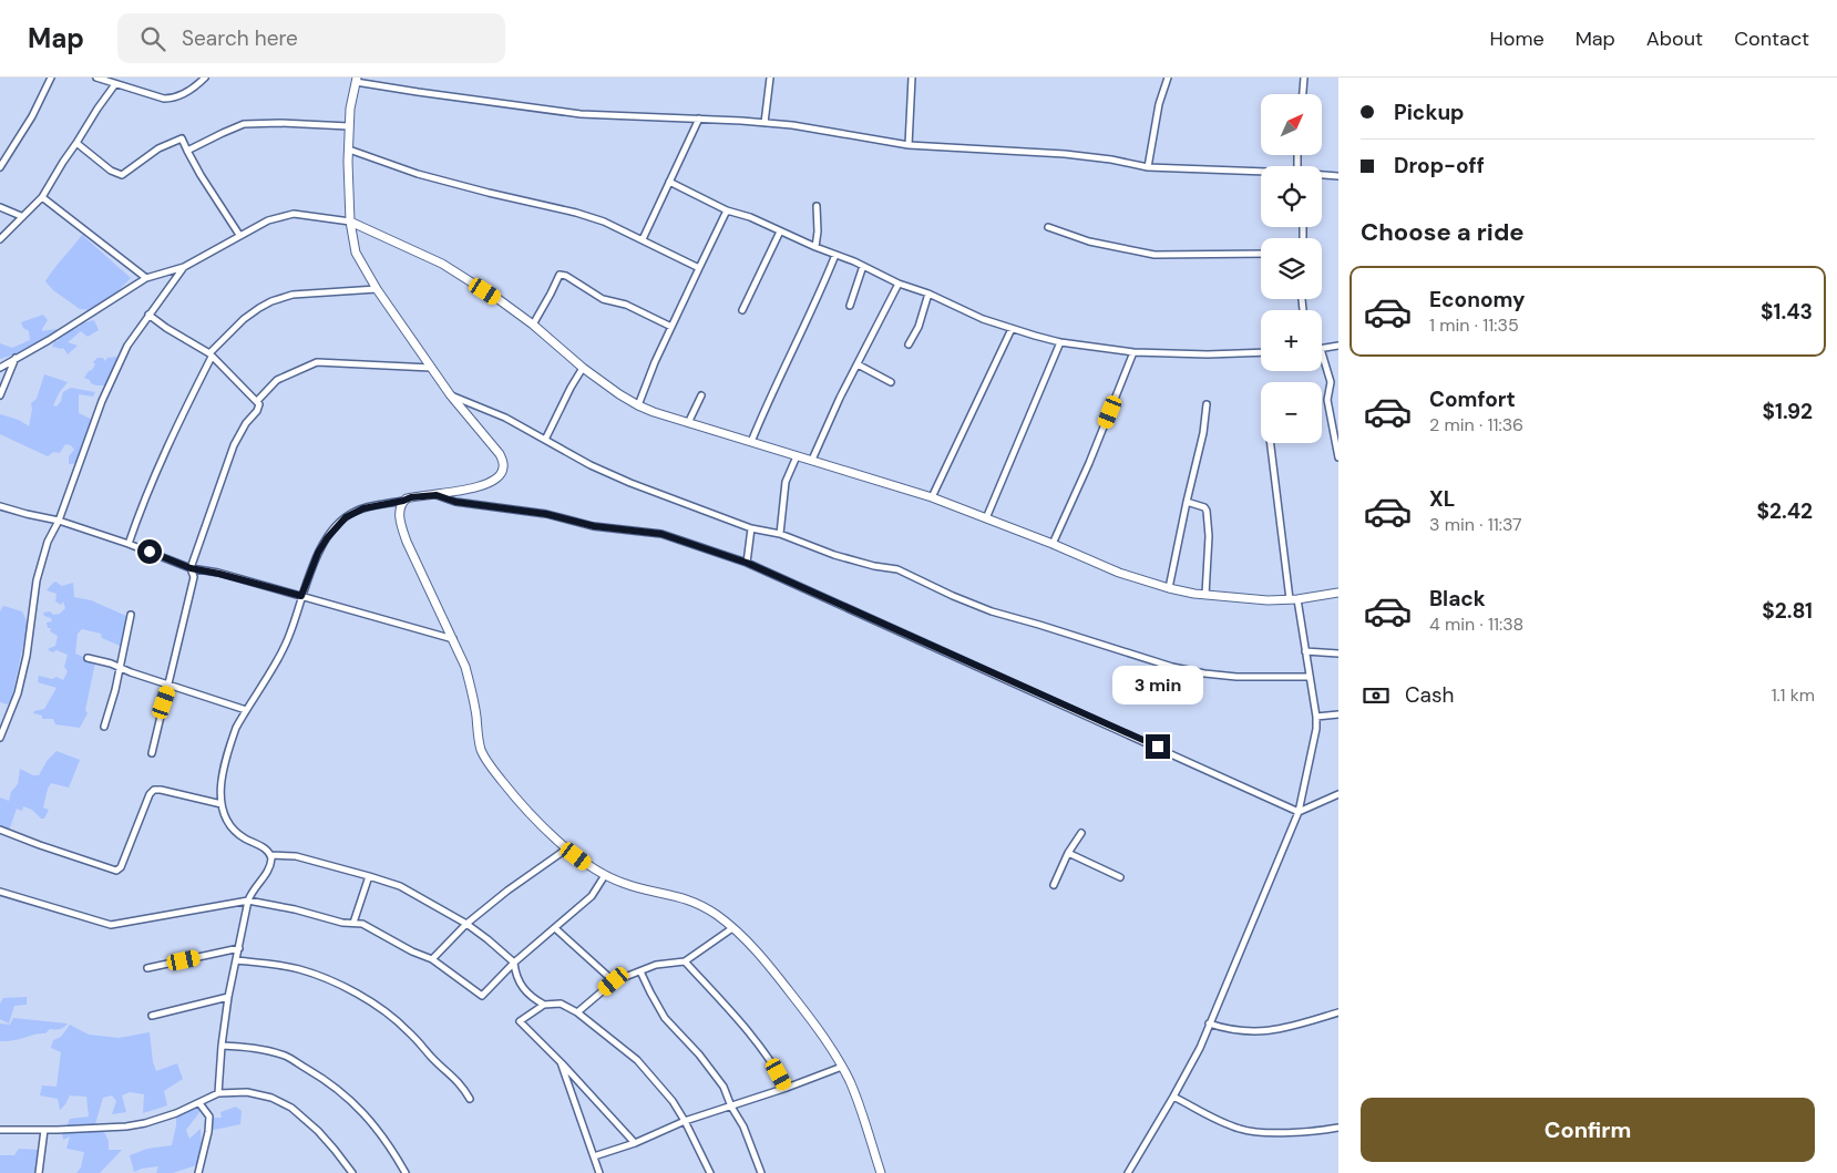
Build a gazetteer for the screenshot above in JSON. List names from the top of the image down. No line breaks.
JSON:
{"north":"top right","page":{"header":"Map","search":"Search here","nav":["Home","Map","About","Contact"],"banner":["Pickup","Drop-off"],"map_buttons":["+","−"],"heading":"Choose a ride","list":[{"name":"Economy","note":"1 min · 11:35","value":"$1.43"},{"name":"Comfort","note":"2 min · 11:36","value":"$1.92"},{"name":"XL","note":"3 min · 11:37","value":"$2.42"},{"name":"Black","note":"4 min · 11:38","value":"$2.81"}],"pay":["Cash","1.1 km"],"bubble":"3 min","buttons":"Confirm"}}
